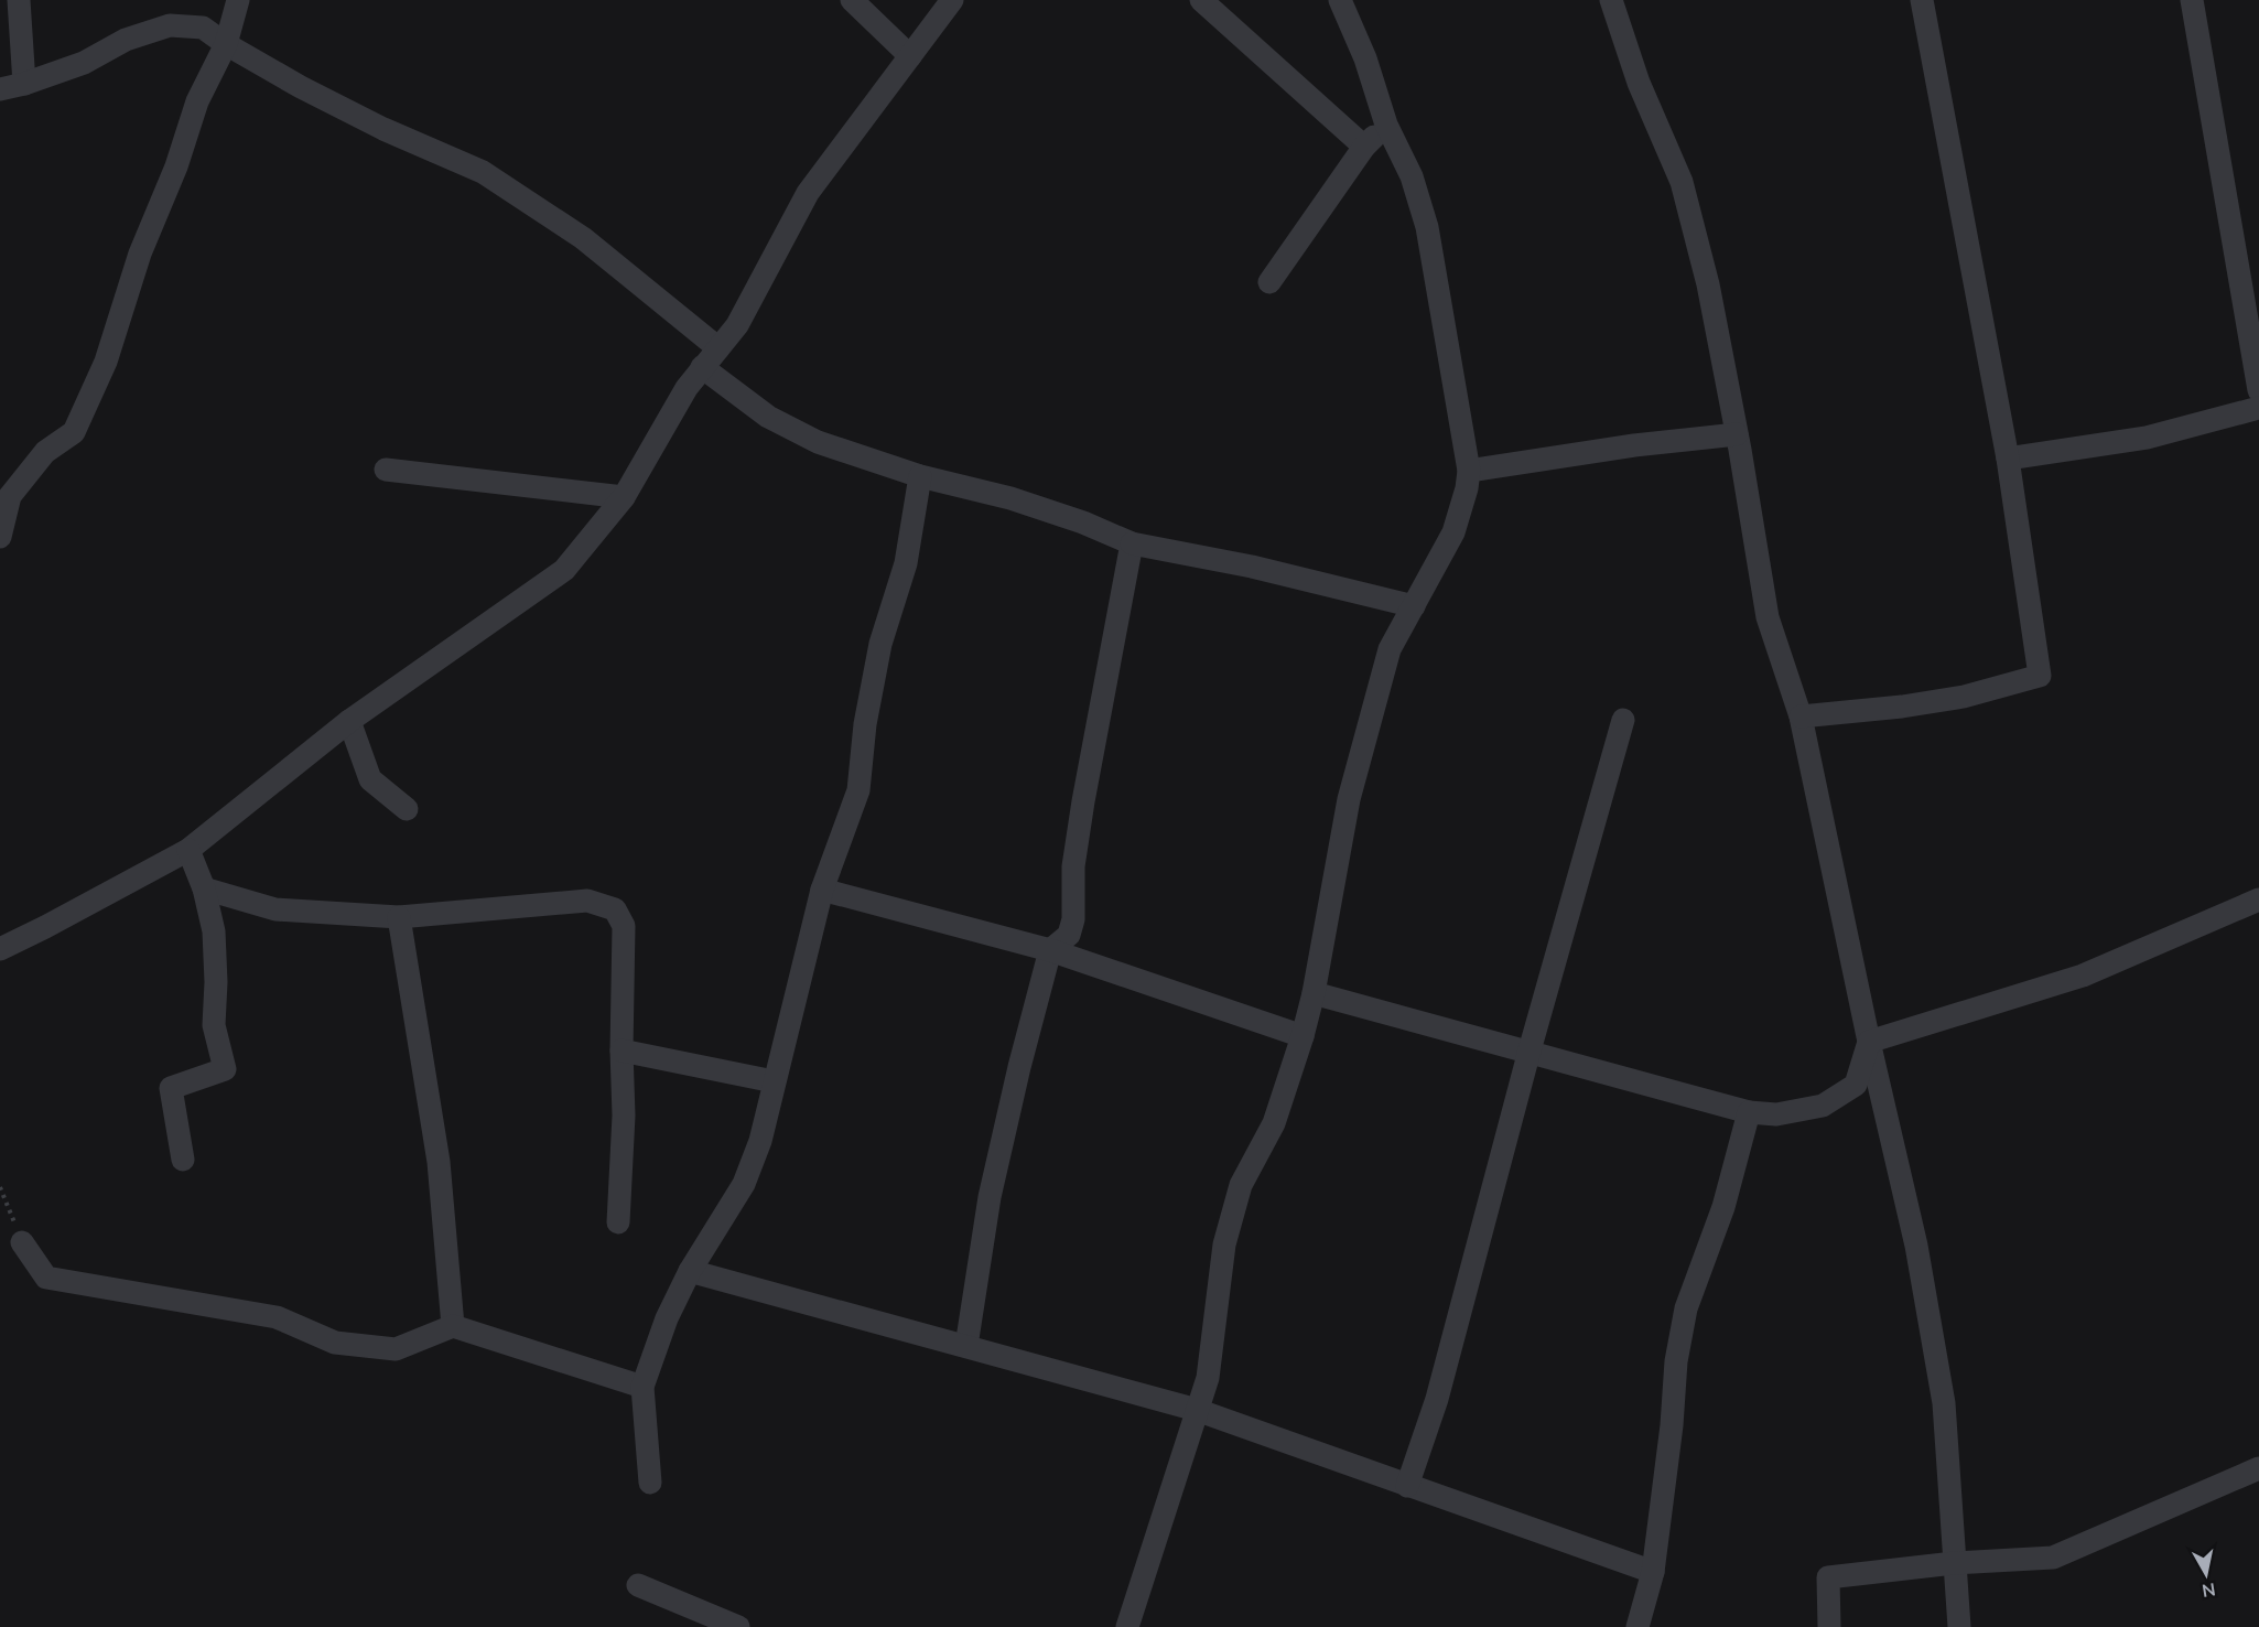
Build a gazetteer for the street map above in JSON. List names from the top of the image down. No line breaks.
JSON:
{"north":"bottom"}
